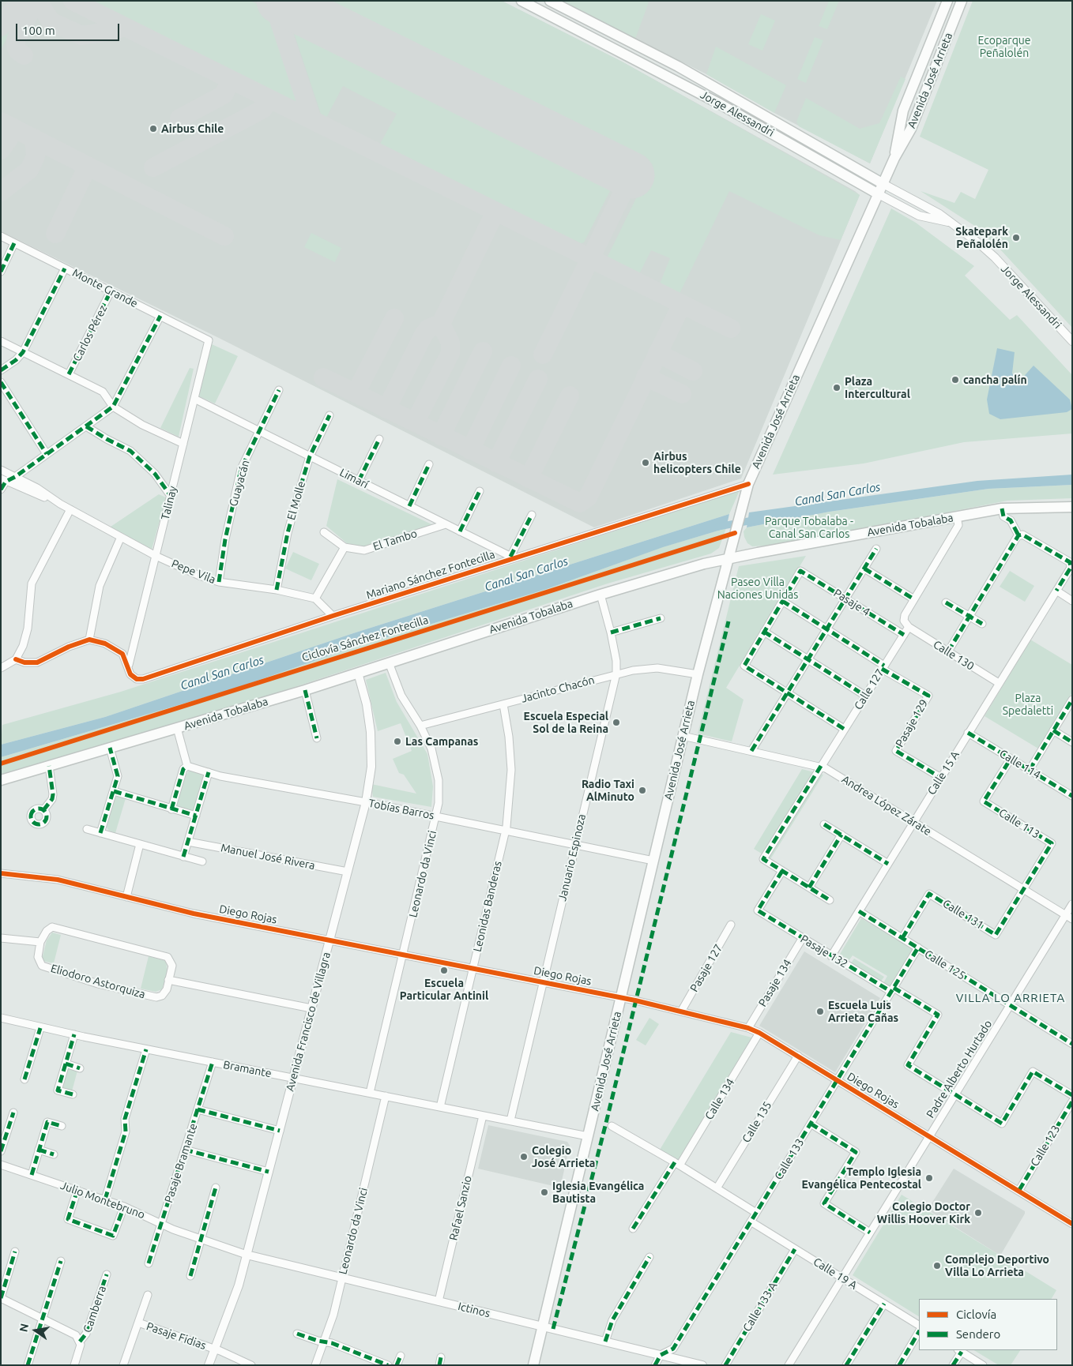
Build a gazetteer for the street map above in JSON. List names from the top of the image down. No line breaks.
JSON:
{"streets":{"main road":["Avenida José Arrieta","Jorge Alessandri","Avenida Tobalaba"],"street":["Monte Grande","Carlos Pérez","Limarí","Guayacán","El Molle","Talinay","El Tambo","Pepe Vila","Mariano Sánchez Fontecilla","Pasaje 4","Calle 130","Jacinto Chacón","Calle 127","Pasaje 129","Calle 114","Calle 15 A","Andrea López Zárate","Tobías Barros","Calle 113","Manuel José Rivera","Januario Espinoza","Leonardo da Vinci","Leonidas Banderas","Diego Rojas","Calle 131","Pasaje 132","Calle 125","Pasaje 127","Eliodoro Astorquiza","Pasaje 134","Avenida Francisco de Villagra","Bramante","Padre Alberto Hurtado","Calle 134","Calle 135","Calle 123","Calle 133","Pasaje Bramante","Julio Montebruno","Rafael Sanzio","Calle 19 A","Calle 133 A","Camberra","Ictinos","Pasaje Fidias"],"cycle path":["Ciclovía Sánchez Fontecilla"]},"crossings":[["Avenida José Arrieta","Jorge Alessandri"],["Avenida José Arrieta","Avenida Tobalaba"],["Avenida José Arrieta","Mariano Sánchez Fontecilla"],["Avenida José Arrieta","Jacinto Chacón"],["Avenida José Arrieta","Andrea López Zárate"],["Avenida José Arrieta","Tobías Barros"],["Avenida José Arrieta","Diego Rojas"],["Avenida José Arrieta","Bramante"],["Avenida José Arrieta","Ictinos"],["Monte Grande","Carlos Pérez"],["Monte Grande","Talinay"],["Limarí","Guayacán"],["Limarí","El Molle"],["Limarí","Talinay"],["Limarí","El Tambo"],["Limarí","Mariano Sánchez Fontecilla"],["Guayacán","Pepe Vila"],["El Molle","Pepe Vila"],["Talinay","Pepe Vila"],["Talinay","Mariano Sánchez Fontecilla"],["Avenida Tobalaba","Januario Espinoza"],["Avenida Tobalaba","Leonardo da Vinci"],["Avenida Tobalaba","Avenida Francisco de Villagra"],["Pasaje 4","Calle 127"],["Pasaje 4","Pasaje 129"],["Calle 130","Calle 127"],["Calle 130","Calle 15 A"],["Jacinto Chacón","Januario Espinoza"],["Jacinto Chacón","Leonardo da Vinci"],["Jacinto Chacón","Leonidas Banderas"],["Calle 127","Pasaje 129"],["Calle 127","Andrea López Zárate"],["Calle 127","Pasaje 132"],["Pasaje 129","Calle 15 A"],["Calle 114","Calle 15 A"],["Calle 114","Calle 113"],["Calle 15 A","Andrea López Zárate"],["Calle 15 A","Pasaje 132"],["Calle 15 A","Calle 125"],["Andrea López Zárate","Calle 113"],["Andrea López Zárate","Calle 131"],["Andrea López Zárate","Padre Alberto Hurtado"],["Tobías Barros","Januario Espinoza"],["Tobías Barros","Leonardo da Vinci"],["Tobías Barros","Leonidas Banderas"],["Tobías Barros","Avenida Francisco de Villagra"],["Calle 113","Calle 131"],["Manuel José Rivera","Avenida Francisco de Villagra"],["Januario Espinoza","Diego Rojas"],["Januario Espinoza","Bramante"],["Leonardo da Vinci","Diego Rojas"],["Leonardo da Vinci","Bramante"],["Leonardo da Vinci","Ictinos"],["Leonidas Banderas","Diego Rojas"],["Leonidas Banderas","Bramante"],["Diego Rojas","Pasaje 127"],["Diego Rojas","Pasaje 134"],["Diego Rojas","Avenida Francisco de Villagra"],["Diego Rojas","Padre Alberto Hurtado"],["Diego Rojas","Calle 134"],["Diego Rojas","Calle 135"],["Diego Rojas","Calle 123"],["Diego Rojas","Calle 133"],["Calle 131","Calle 125"],["Pasaje 132","Pasaje 134"],["Pasaje 132","Padre Alberto Hurtado"],["Pasaje 132","Calle 133"],["Calle 125","Padre Alberto Hurtado"],["Calle 125","Calle 133"],["Avenida Francisco de Villagra","Bramante"],["Avenida Francisco de Villagra","Julio Montebruno"],["Avenida Francisco de Villagra","Ictinos"],["Avenida Francisco de Villagra","Pasaje Fidias"],["Bramante","Pasaje Bramante"],["Bramante","Rafael Sanzio"],["Padre Alberto Hurtado","Calle 19 A"],["Calle 133","Calle 19 A"],["Calle 133","Ictinos"],["Pasaje Bramante","Julio Montebruno"],["Julio Montebruno","Ictinos"],["Rafael Sanzio","Ictinos"],["Calle 19 A","Calle 133 A"]],"districts":["VILLA LO ARRIETA"],"water":["Canal San Carlos"],"parks":["Ecoparque Peñalolén","Parque Tobalaba - Canal San Carlos","Paseo Villa Naciones Unidas","Plaza Spedaletti"],"places":["Airbus Chile","Skatepark Peñalolén","cancha palín","Plaza Intercultural","Airbus helicopters Chile","Escuela Especial Sol de la Reina","Las Campanas","Radio Taxi AlMinuto","Escuela Particular Antinil","Escuela Luis Arrieta Cañas","Colegio José Arrieta","Templo Iglesia Evangélica Pentecostal","Iglesia Evangélica Bautista","Colegio Doctor Willis Hoover Kirk","Complejo Deportivo Villa Lo Arrieta"],"legend":["Ciclovía","Sendero"],"scale_bar":"100 m","north":"left"}
